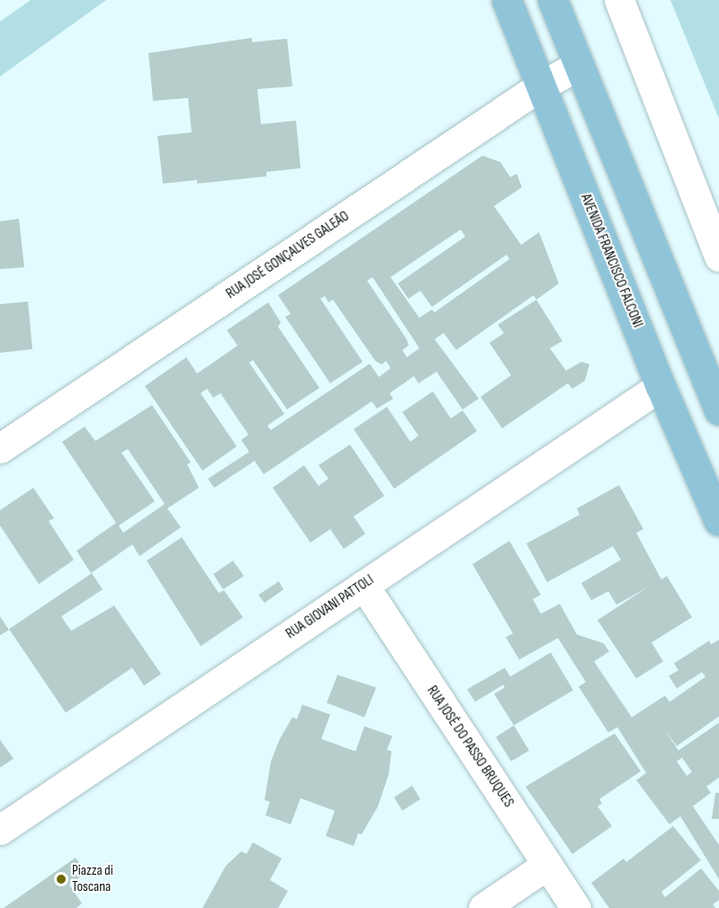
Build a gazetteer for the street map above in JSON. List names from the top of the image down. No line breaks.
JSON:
{"streets":{"main road":["AVENIDA FRANCISCO FALCONI"],"street":["RUA JOSÉ GONÇALVES GALEÃO","RUA GIOVANI PATTOLI","RUA JOSÉ DO PASSO BRUQUES"]},"crossings":[["RUA JOSÉ GONÇALVES GALEÃO","AVENIDA FRANCISCO FALCONI"],["AVENIDA FRANCISCO FALCONI","RUA GIOVANI PATTOLI"],["RUA GIOVANI PATTOLI","RUA JOSÉ DO PASSO BRUQUES"]],"places":["Piazza di Toscana"]}
